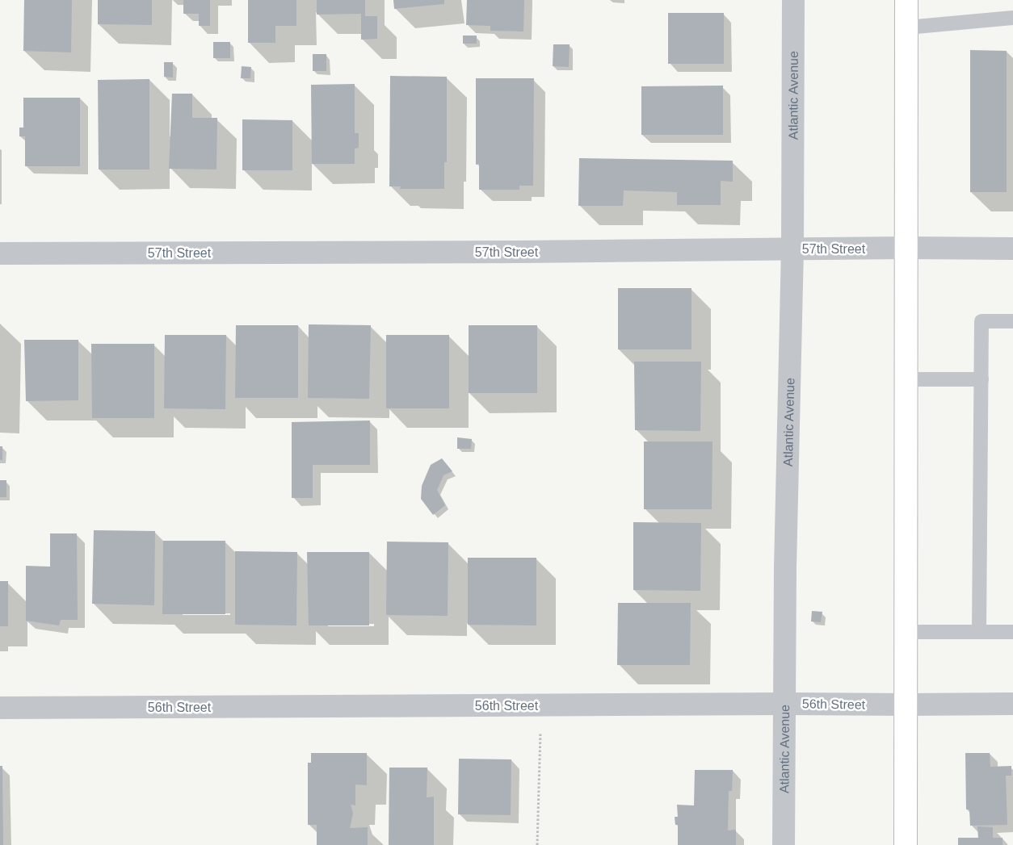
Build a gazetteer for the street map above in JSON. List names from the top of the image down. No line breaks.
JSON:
{"streets":{"street":["Atlantic Avenue","57th Street","56th Street"]},"crossings":[["Atlantic Avenue","57th Street"],["Atlantic Avenue","56th Street"]]}
